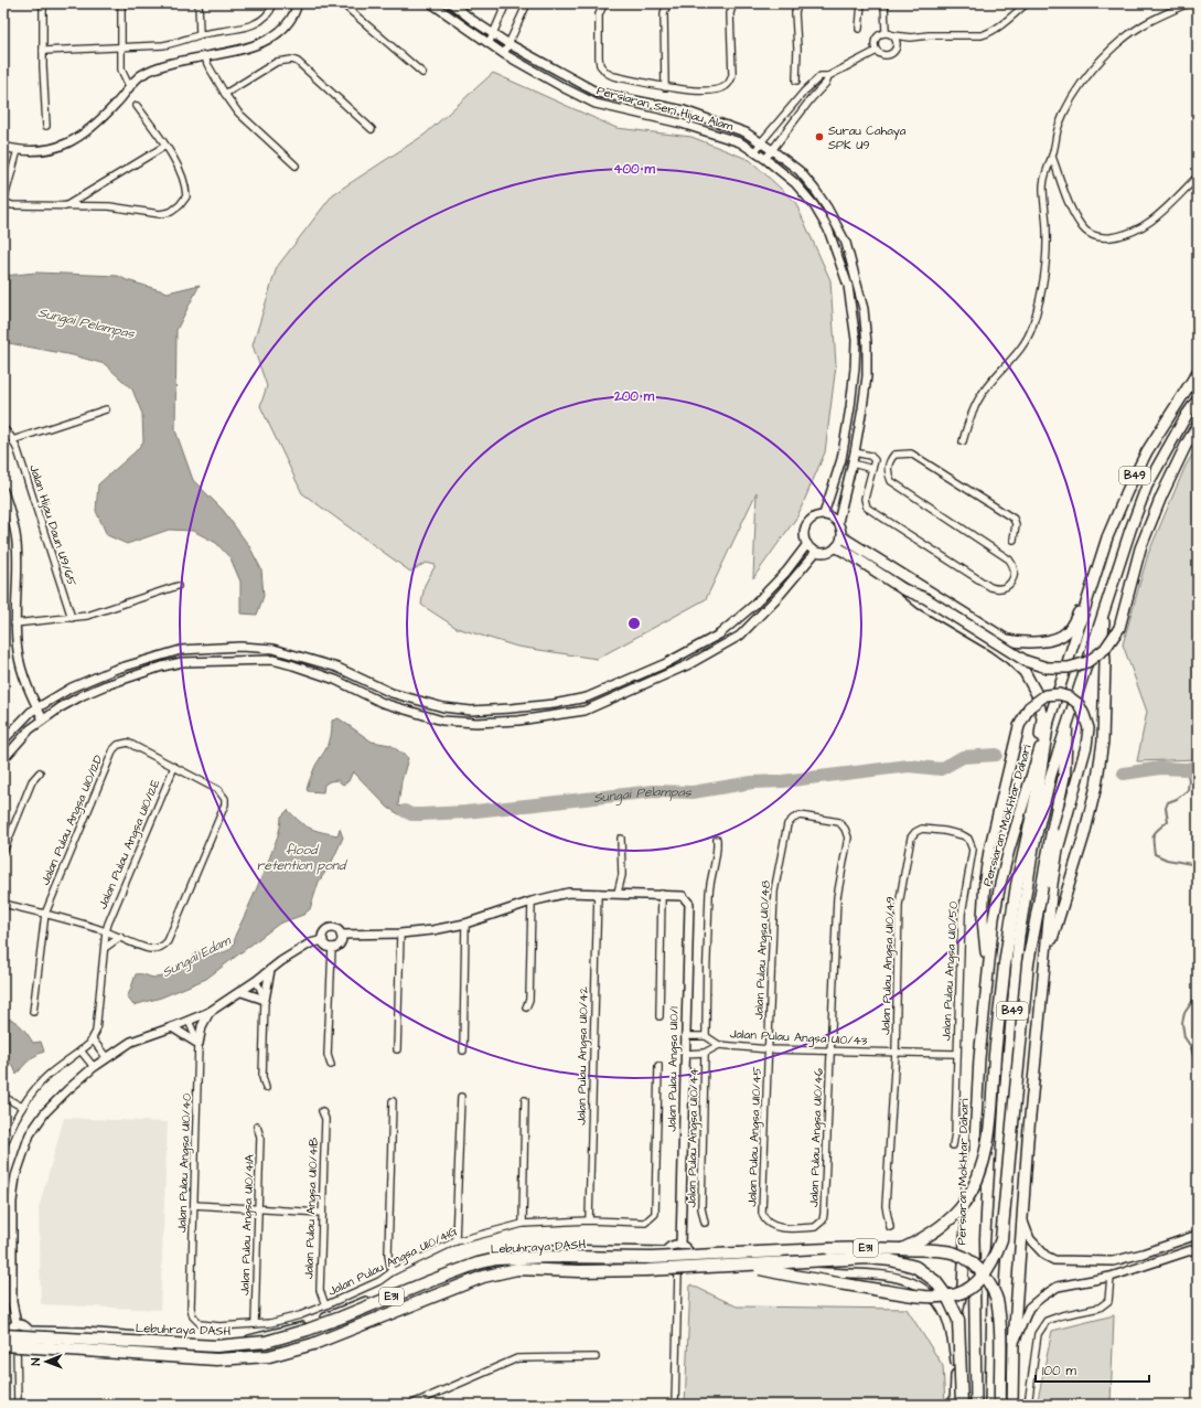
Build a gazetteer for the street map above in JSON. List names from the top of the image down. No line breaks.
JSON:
{"streets":{"highway":["Lebuhraya DASH","E31"],"main road":["B49","Persiaran Mokhtar Dahari"],"street":["Persiaran Seri Hijau Alam","Jalan Hijau Daun U9/65","Jalan Pulau Angsa U10/12D","Jalan Pulau Angsa U10/12E","Jalan Pulau Angsa U10/48","Jalan Pulau Angsa U10/49","Jalan Pulau Angsa U10/50","Jalan Pulau Angsa U10/43","Jalan Pulau Angsa U10/42","Jalan Pulau Angsa U10/1","Jalan Pulau Angsa U10/45","Jalan Pulau Angsa U10/44","Jalan Pulau Angsa U10/46","Jalan Pulau Angsa U10/40","Jalan Pulau Angsa U10/41B","Jalan Pulau Angsa U10/41A","Jalan Pulau Angsa U10/41G"]},"crossings":[["Jalan Pulau Angsa U10/12D","Jalan Pulau Angsa U10/12E"],["Jalan Pulau Angsa U10/48","Jalan Pulau Angsa U10/43"],["Jalan Pulau Angsa U10/48","Jalan Pulau Angsa U10/45"],["Jalan Pulau Angsa U10/48","Jalan Pulau Angsa U10/46"],["Jalan Pulau Angsa U10/49","Jalan Pulau Angsa U10/50"],["Jalan Pulau Angsa U10/49","Jalan Pulau Angsa U10/43"],["Jalan Pulau Angsa U10/50","Jalan Pulau Angsa U10/43"],["Jalan Pulau Angsa U10/43","Jalan Pulau Angsa U10/45"],["Jalan Pulau Angsa U10/43","Jalan Pulau Angsa U10/46"],["Jalan Pulau Angsa U10/42","Jalan Pulau Angsa U10/41G"],["Jalan Pulau Angsa U10/45","Jalan Pulau Angsa U10/46"],["Jalan Pulau Angsa U10/40","Jalan Pulau Angsa U10/41G"],["Jalan Pulau Angsa U10/41B","Jalan Pulau Angsa U10/41G"],["Jalan Pulau Angsa U10/41A","Jalan Pulau Angsa U10/41G"]],"water":["Sungai Pelampas","flood retention pond","Sungai Edam"],"places":["Surau Cahaya SPK U9"],"scale_bar":"100 m","north":"left","rings":["400 m","200 m"]}
